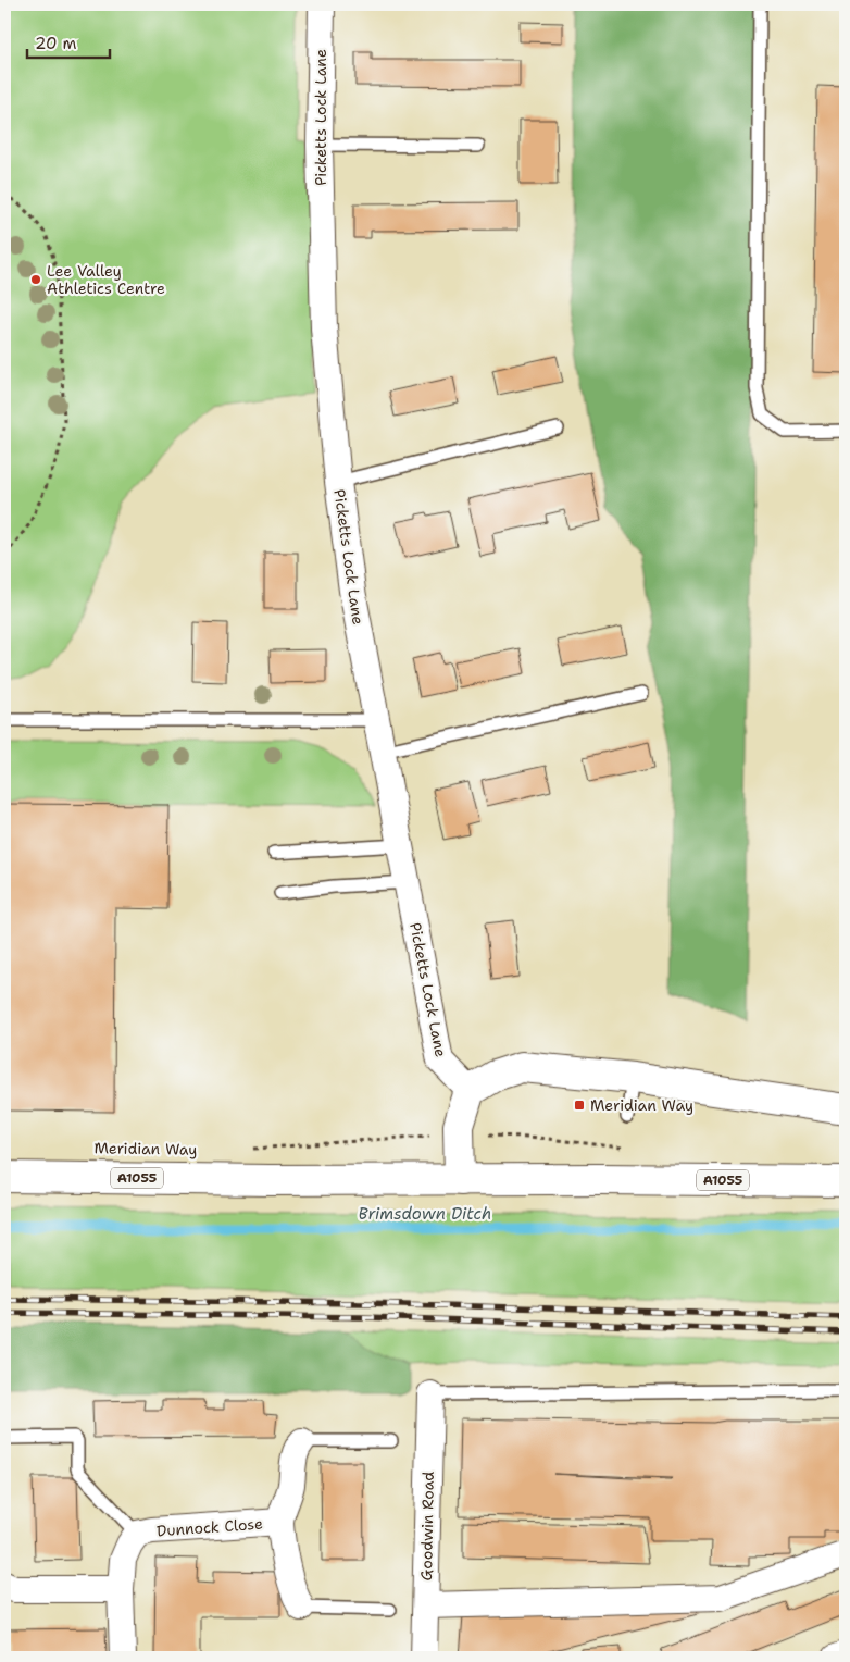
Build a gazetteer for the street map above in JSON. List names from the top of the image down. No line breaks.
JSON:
{"streets":{"main road":["Meridian Way","A1055"],"street":["Picketts Lock Lane","Goodwin Road","Dunnock Close"]},"water":["Brimsdown Ditch"],"places":{"other":["Lee Valley Athletics Centre"],"transit":["Meridian Way"]},"scale_bar":"20 m"}
